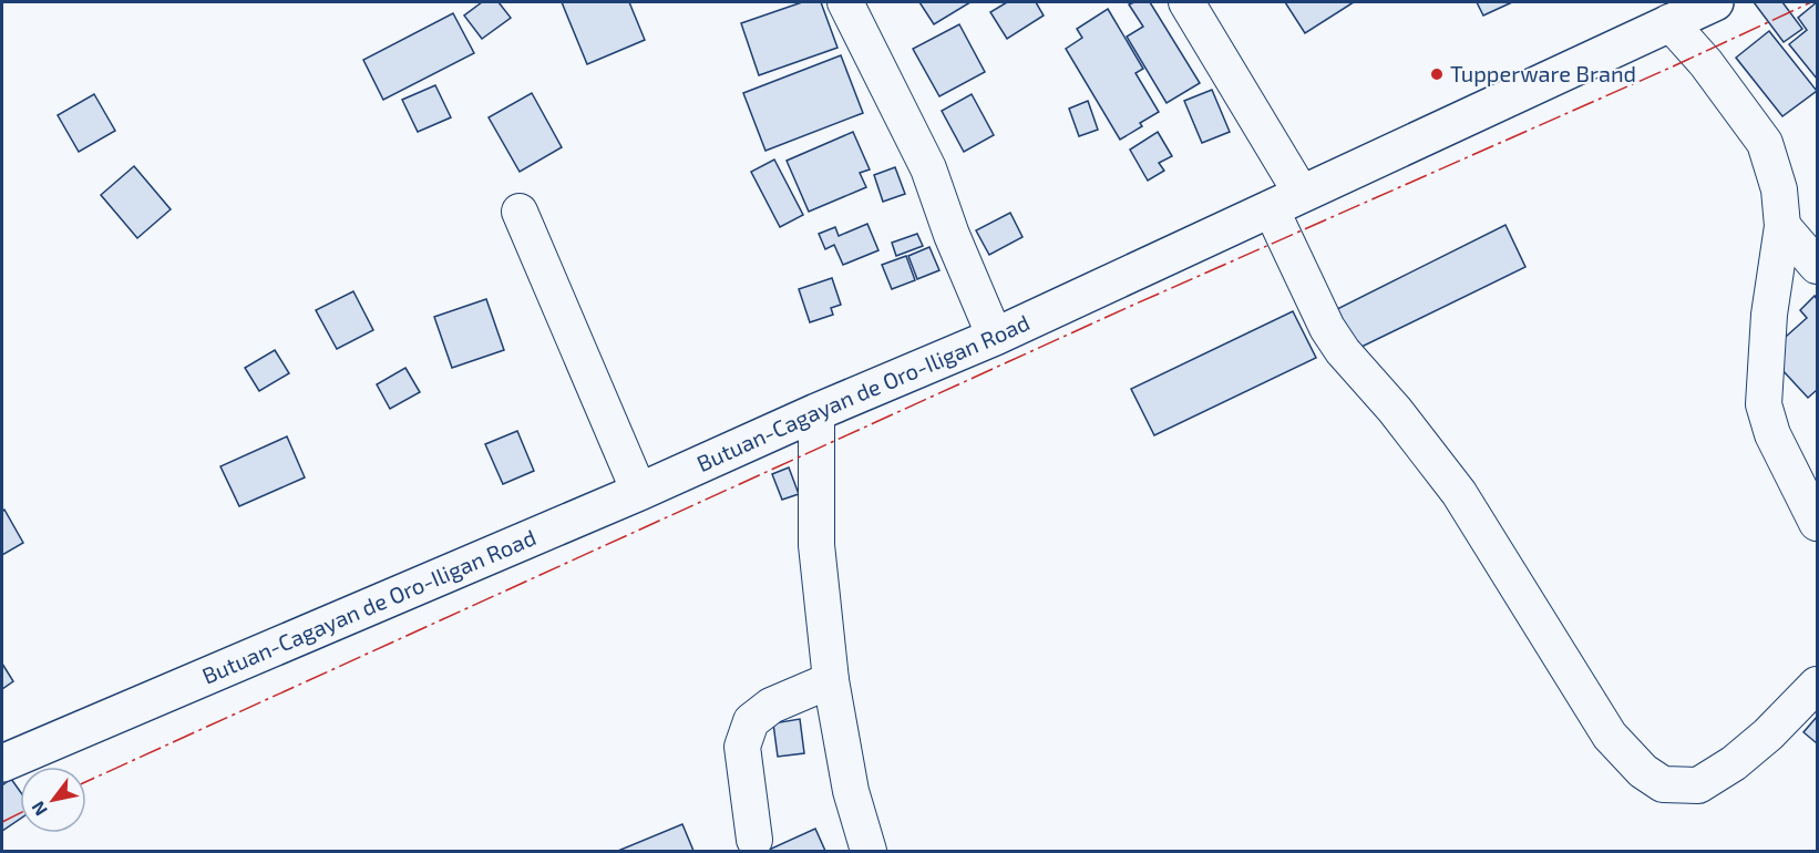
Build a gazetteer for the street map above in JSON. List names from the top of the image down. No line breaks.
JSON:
{"streets":{"highway":["Butuan-Cagayan de Oro-Iligan Road"]},"places":["Tupperware Brand"],"north":"bottom left"}
